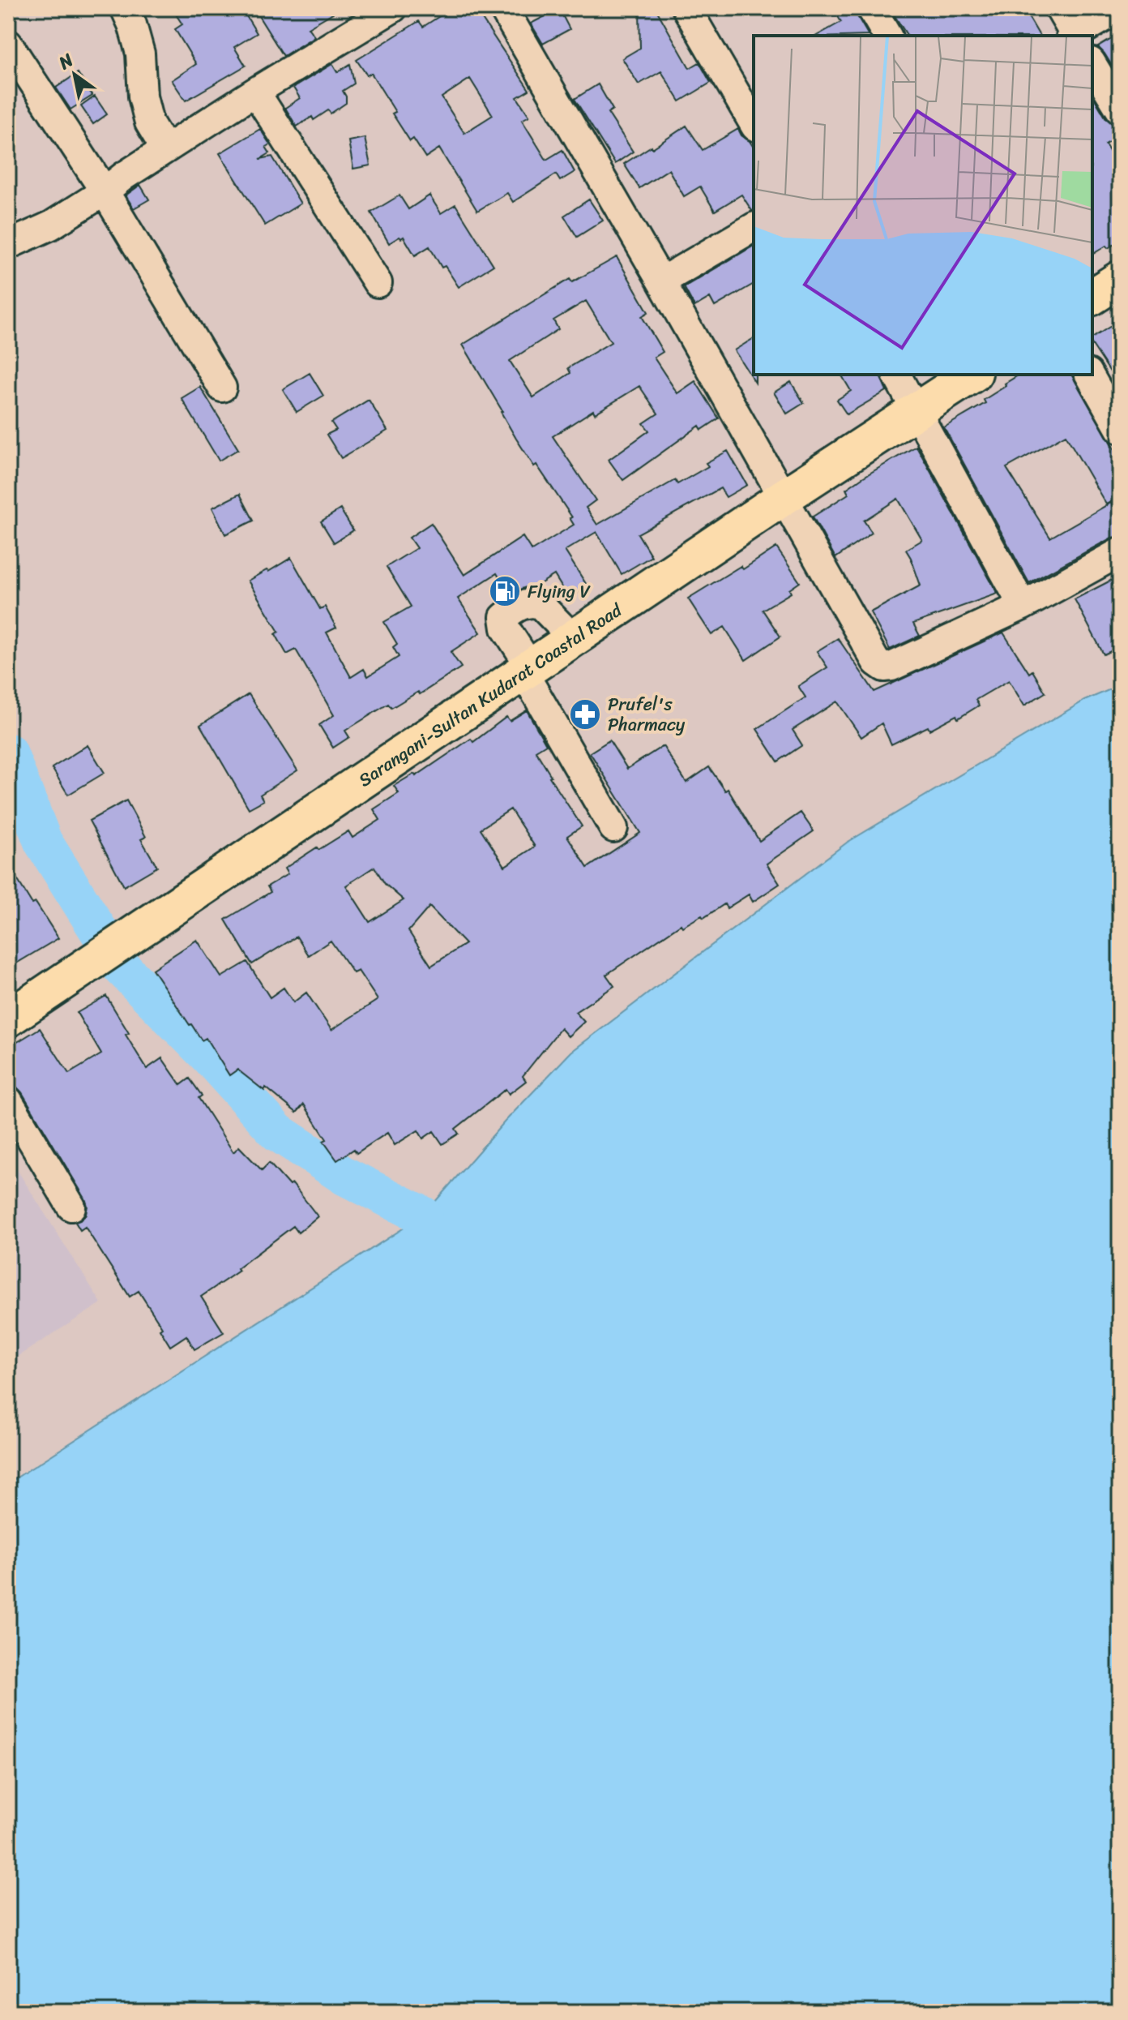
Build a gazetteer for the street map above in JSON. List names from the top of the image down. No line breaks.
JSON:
{"streets":{"main road":["Sarangani-Sultan Kudarat Coastal Road"]},"places":{"fuel station":["Flying V"],"pharmacy":["Prufel's Pharmacy"]},"north":"top left"}
